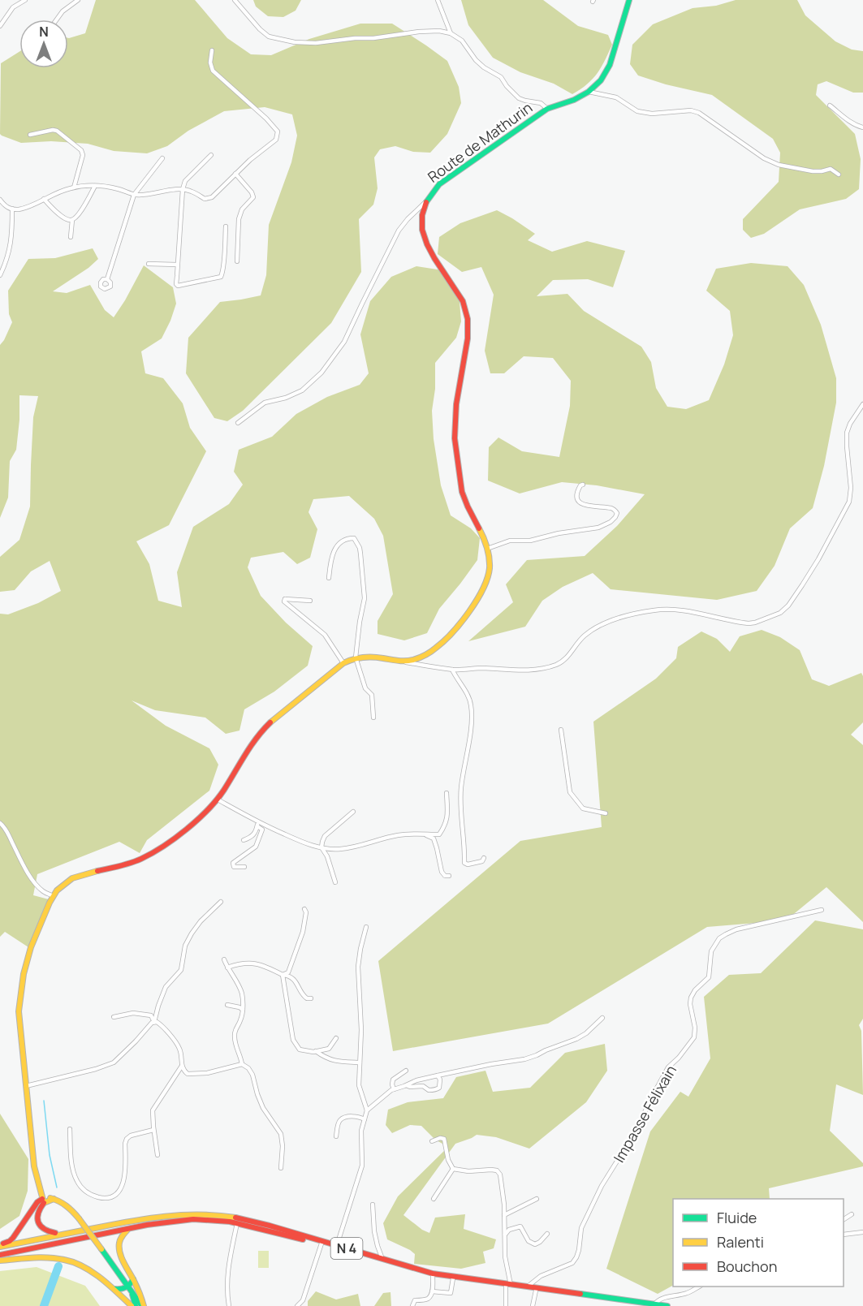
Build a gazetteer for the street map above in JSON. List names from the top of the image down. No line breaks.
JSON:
{"streets":{"main road":["Route de Mathurin","N 4"],"street":["Impasse Félixain"]},"crossings":[["Impasse Félixain","N 4"]],"legend":["Fluide","Ralenti","Bouchon"],"north":"top"}
